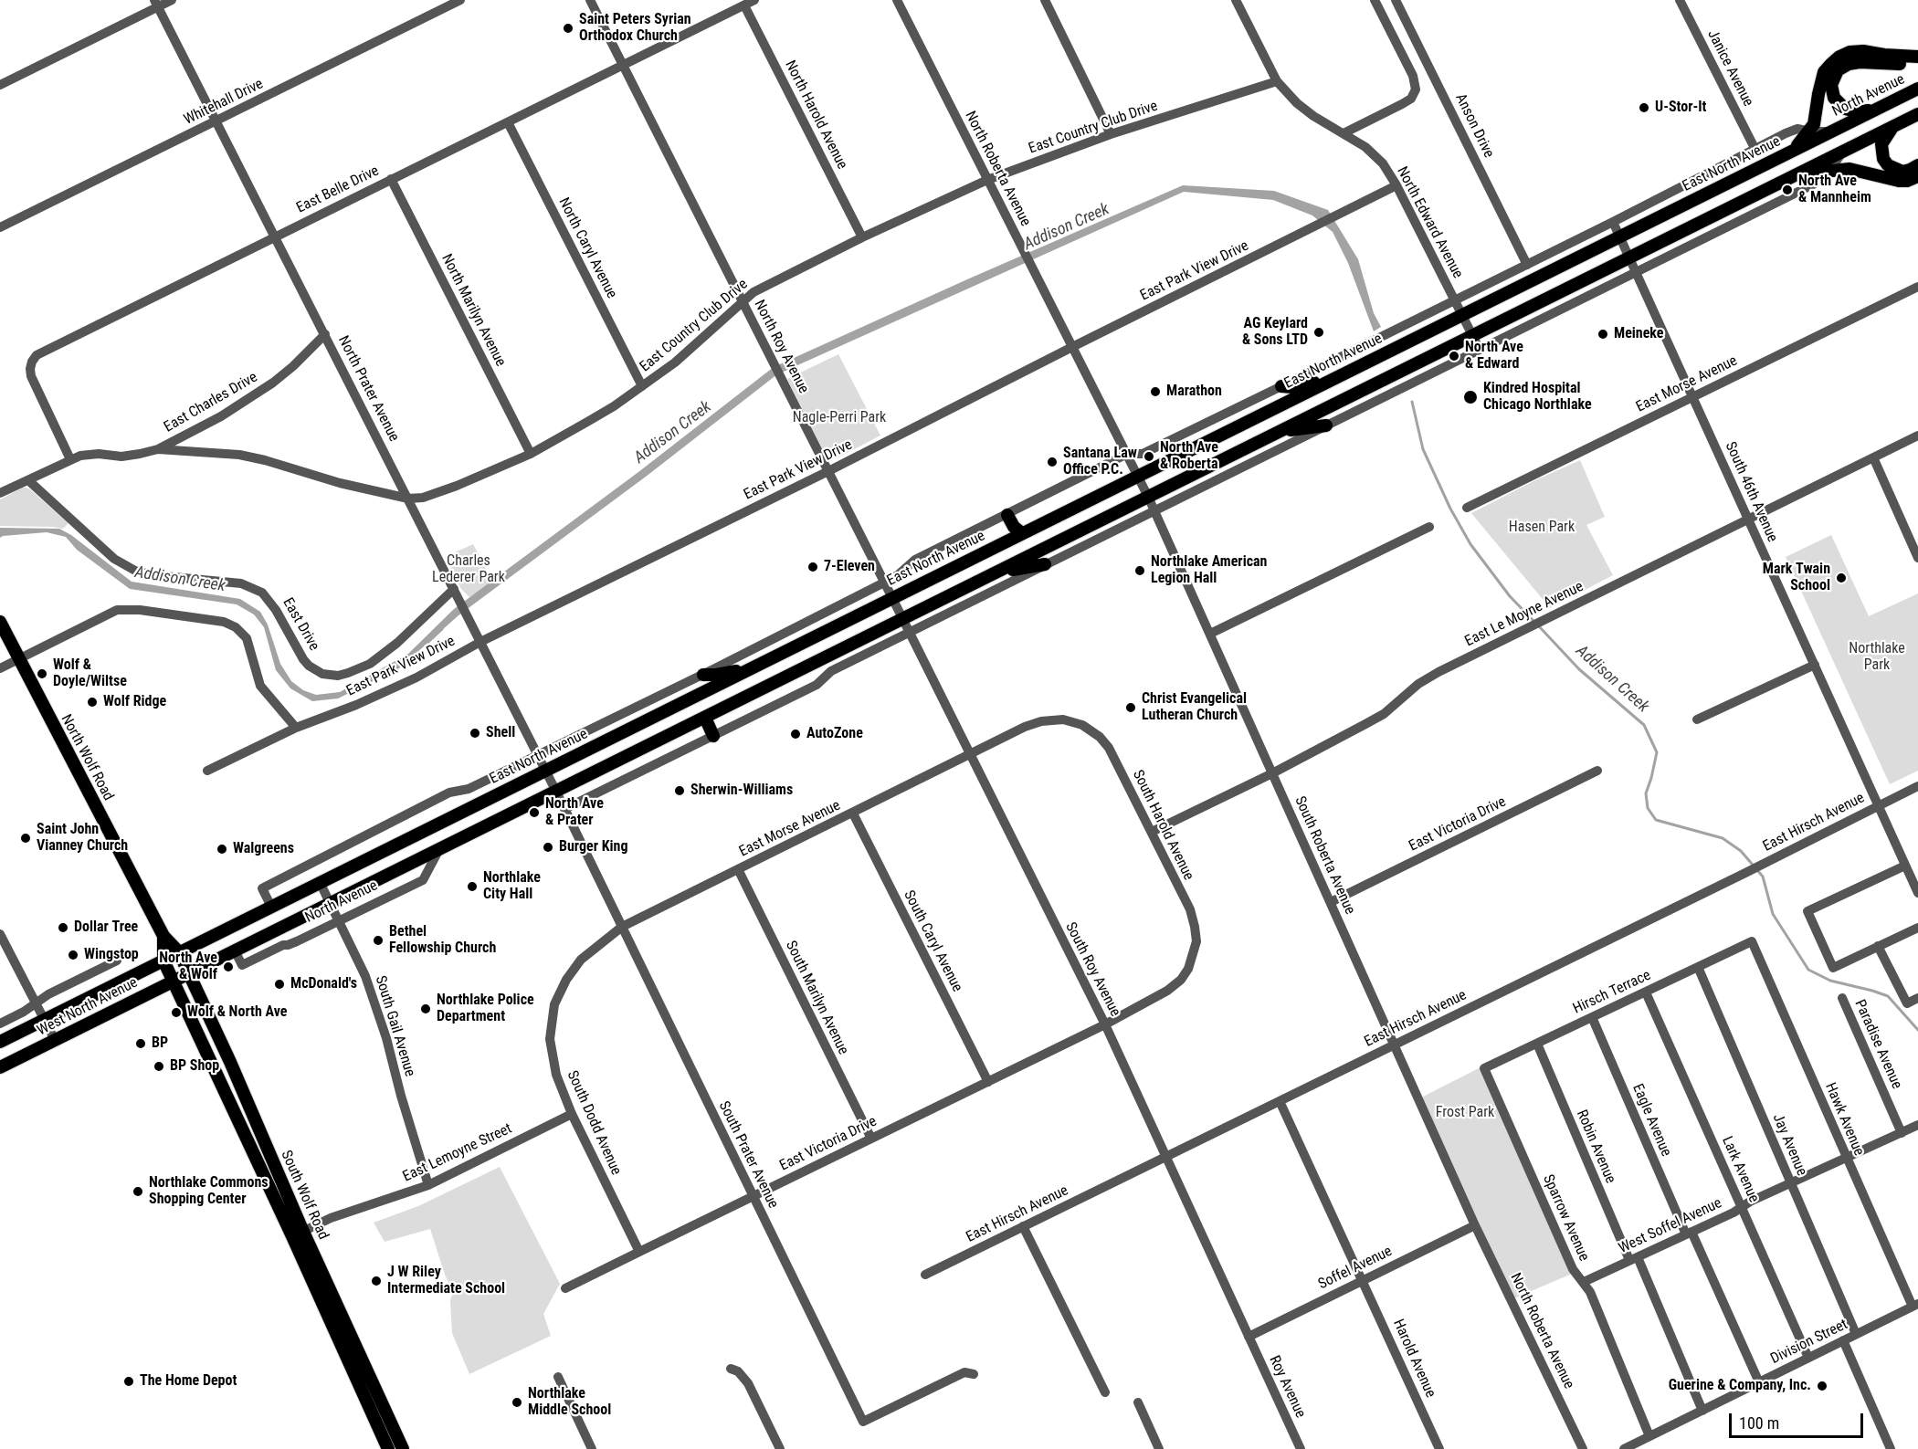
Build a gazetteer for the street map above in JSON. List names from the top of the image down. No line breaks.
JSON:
{"streets":{"main road":["North Avenue","East North Avenue","North Wolf Road","West North Avenue","South Wolf Road"],"street":["Janice Avenue","Whitehall Drive","North Harold Avenue","Anson Drive","East Country Club Drive","North Roberta Avenue","East Belle Drive","North Edward Avenue","North Caryl Avenue","East Park View Drive","North Marilyn Avenue","North Roy Avenue","East Morse Avenue","North Prater Avenue","East Charles Drive","South 46th Avenue","East Le Moyne Avenue","East Drive","East Hirsch Avenue","East Victoria Drive","South Harold Avenue","South Roberta Avenue","South Caryl Avenue","South Roy Avenue","Hirsch Terrace","South Marilyn Avenue","South Gail Avenue","Paradise Avenue","Hawk Avenue","Eagle Avenue","South Dodd Avenue","Jay Avenue","Robin Avenue","East Lemoyne Street","South Prater Avenue","Lark Avenue","Sparrow Avenue","West Soffel Avenue","Soffel Avenue","Division Street","Harold Avenue","Roy Avenue"]},"crossings":[["Janice Avenue","East North Avenue"],["North Avenue","East North Avenue"],["North Avenue","South Gail Avenue"],["Whitehall Drive","North Prater Avenue"],["North Harold Avenue","East Country Club Drive"],["North Harold Avenue","East Belle Drive"],["Anson Drive","East North Avenue"],["East Country Club Drive","North Roberta Avenue"],["East Country Club Drive","East Belle Drive"],["East Country Club Drive","North Edward Avenue"],["East Country Club Drive","North Caryl Avenue"],["East Country Club Drive","North Marilyn Avenue"],["East Country Club Drive","North Roy Avenue"],["East Country Club Drive","North Prater Avenue"],["East Country Club Drive","East Charles Drive"],["East Country Club Drive","East Drive"],["East North Avenue","North Roberta Avenue"],["East North Avenue","North Edward Avenue"],["East North Avenue","North Roy Avenue"],["East North Avenue","North Prater Avenue"],["East North Avenue","South 46th Avenue"],["East North Avenue","North Wolf Road"],["East North Avenue","West North Avenue"],["East North Avenue","South Gail Avenue"],["East North Avenue","South Wolf Road"],["North Roberta Avenue","East Park View Drive"],["North Roberta Avenue","South Roberta Avenue"],["North Roberta Avenue","Soffel Avenue"],["East Belle Drive","North Caryl Avenue"],["East Belle Drive","North Marilyn Avenue"],["East Belle Drive","North Roy Avenue"],["East Belle Drive","North Prater Avenue"],["North Edward Avenue","East Park View Drive"],["East Park View Drive","North Roy Avenue"],["East Park View Drive","North Prater Avenue"],["North Roy Avenue","South Roy Avenue"],["East Morse Avenue","South 46th Avenue"],["East Morse Avenue","South Harold Avenue"],["East Morse Avenue","South Caryl Avenue"],["East Morse Avenue","South Roy Avenue"],["East Morse Avenue","South Marilyn Avenue"],["East Morse Avenue","South Dodd Avenue"],["East Morse Avenue","South Prater Avenue"],["North Prater Avenue","East Charles Drive"],["North Prater Avenue","East Drive"],["North Prater Avenue","South Prater Avenue"],["South 46th Avenue","East Le Moyne Avenue"],["South 46th Avenue","East Hirsch Avenue"],["East Le Moyne Avenue","South Harold Avenue"],["East Le Moyne Avenue","South Roberta Avenue"],["North Wolf Road","West North Avenue"],["North Wolf Road","South Wolf Road"],["East Hirsch Avenue","South Roberta Avenue"],["East Hirsch Avenue","South Roy Avenue"],["East Victoria Drive","South Harold Avenue"],["East Victoria Drive","South Roberta Avenue"],["East Victoria Drive","South Caryl Avenue"],["East Victoria Drive","South Roy Avenue"],["East Victoria Drive","South Marilyn Avenue"],["East Victoria Drive","South Dodd Avenue"],["East Victoria Drive","South Prater Avenue"],["South Harold Avenue","South Roy Avenue"],["South Roberta Avenue","Soffel Avenue"],["South Roy Avenue","Soffel Avenue"],["South Roy Avenue","Roy Avenue"],["Hirsch Terrace","Hawk Avenue"],["Hirsch Terrace","Eagle Avenue"],["Hirsch Terrace","Jay Avenue"],["Hirsch Terrace","Robin Avenue"],["Hirsch Terrace","Lark Avenue"],["Hirsch Terrace","Sparrow Avenue"],["West North Avenue","South Wolf Road"],["South Gail Avenue","East Lemoyne Street"],["Paradise Avenue","West Soffel Avenue"],["Hawk Avenue","West Soffel Avenue"],["Hawk Avenue","Division Street"],["Eagle Avenue","West Soffel Avenue"],["Eagle Avenue","Division Street"],["South Dodd Avenue","East Lemoyne Street"],["South Dodd Avenue","South Prater Avenue"],["Jay Avenue","West Soffel Avenue"],["Jay Avenue","Division Street"],["Robin Avenue","West Soffel Avenue"],["Robin Avenue","Division Street"],["East Lemoyne Street","South Wolf Road"],["Lark Avenue","West Soffel Avenue"],["Lark Avenue","Division Street"],["Sparrow Avenue","West Soffel Avenue"],["Sparrow Avenue","Division Street"],["Soffel Avenue","Harold Avenue"],["Soffel Avenue","Roy Avenue"]],"water":["Addison Creek"],"parks":["Nagle-Perri Park","Hasen Park","Charles Lederer Park","Northlake Park","Frost Park"],"places":["Saint Peters Syrian Orthodox Church","U-Stor-It","North Ave & Mannheim","AG Keylard & Sons LTD","Meineke","North Ave & Edward","Marathon","Kindred Hospital Chicago Northlake","North Ave & Roberta","Santana Law Office P.C.","7-Eleven","Northlake American Legion Hall","Mark Twain School","Wolf & Doyle/Wiltse","Wolf Ridge","Christ Evangelical Lutheran Church","Shell","AutoZone","Sherwin-Williams","North Ave & Prater","Saint John Vianney Church","Burger King","Walgreens","Northlake City Hall","Dollar Tree","Bethel Fellowship Church","Wingstop","North Ave & Wolf","McDonald's","Northlake Police Department","Wolf & North Ave","BP","BP Shop","Northlake Commons Shopping Center","J W Riley Intermediate School","The Home Depot","Guerine & Company, Inc.","Northlake Middle School"],"scale_bar":"100 m"}
